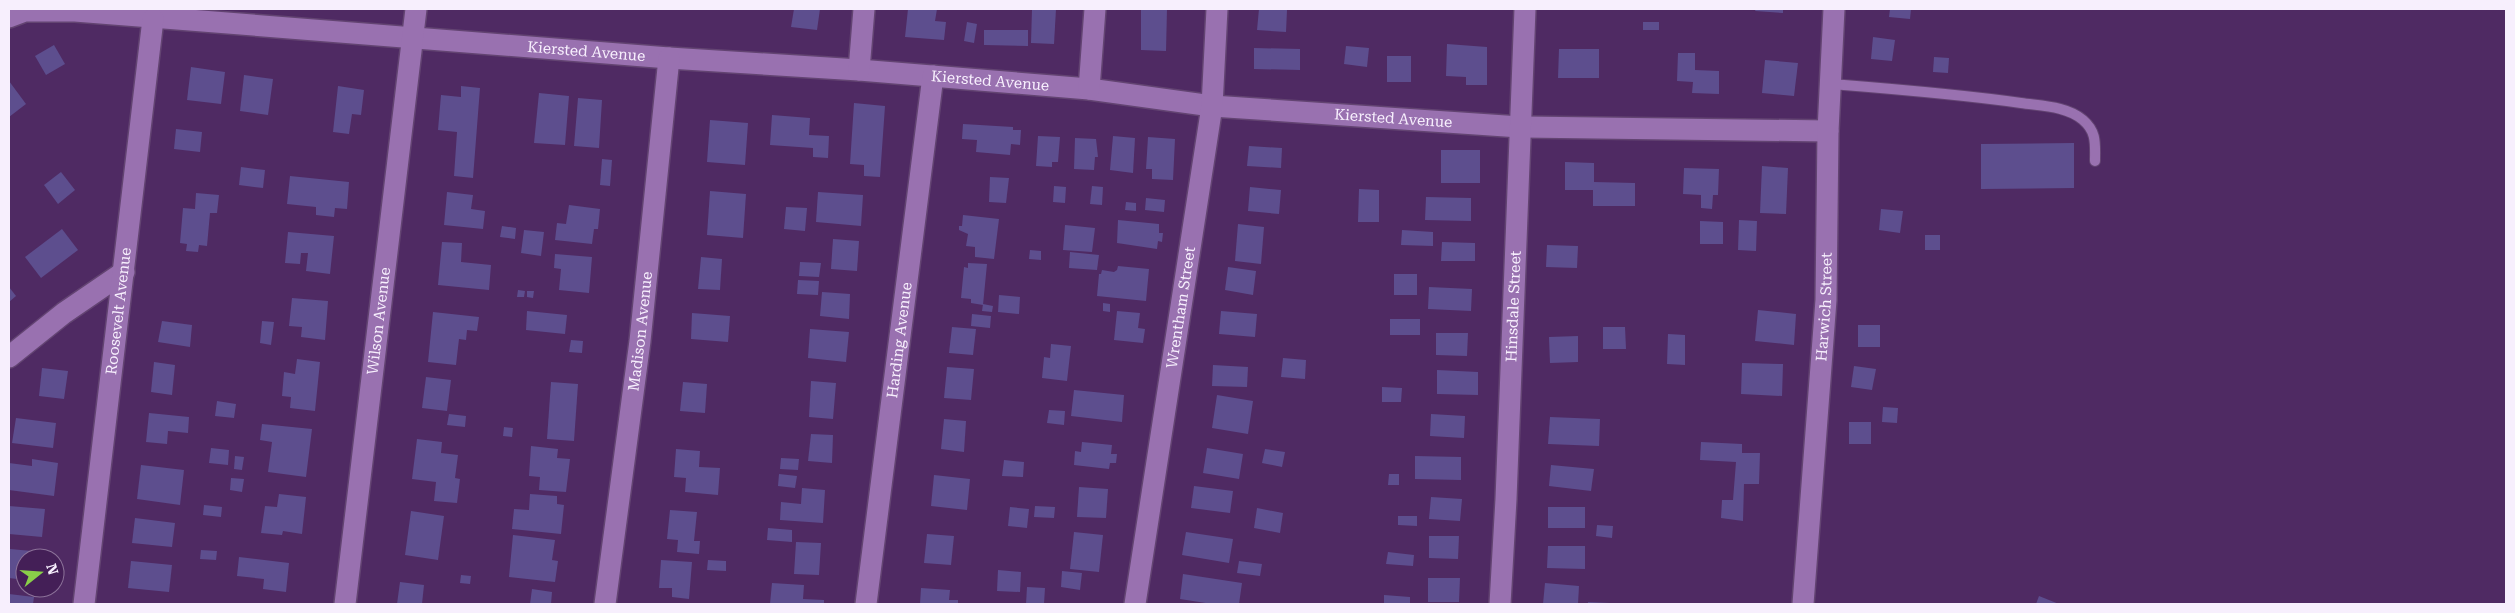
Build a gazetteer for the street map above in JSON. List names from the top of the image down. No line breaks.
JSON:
{"streets":{"street":["Kiersted Avenue","Wrentham Street","Hinsdale Street","Harwich Street","Roosevelt Avenue","Wilson Avenue","Madison Avenue","Harding Avenue"]},"crossings":[["Kiersted Avenue","Wrentham Street"],["Kiersted Avenue","Hinsdale Street"],["Kiersted Avenue","Harwich Street"],["Kiersted Avenue","Roosevelt Avenue"],["Kiersted Avenue","Wilson Avenue"],["Kiersted Avenue","Madison Avenue"],["Kiersted Avenue","Harding Avenue"]],"north":"right"}
